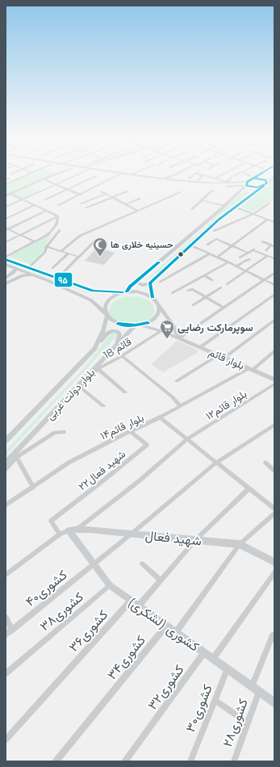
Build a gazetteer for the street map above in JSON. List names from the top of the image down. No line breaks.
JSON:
{"streets":{"street":["18 قائم","بلوار قائم","بلوار دولت غربی","بلوار قائم۱۲","بلوار قائم۱۴","شهید فعال۲۲","شهید فعال","کشوری۴۰","کشوری۳۸","کشوری (لشکری)","کشوری۳۶","کشوری۳۴","کشوری۳۲","کشوری۳۰","کشوری۲۸"]},"crossings":[["18 قائم","بلوار قائم"],["بلوار قائم","بلوار دولت غربی"],["بلوار قائم","بلوار قائم۱۴"],["بلوار قائم۱۲","شهید فعال"],["بلوار قائم۱۴","شهید فعال۲۲"],["شهید فعال","کشوری۴۰"],["شهید فعال","کشوری (لشکری)"],["کشوری۴۰","کشوری (لشکری)"],["کشوری۳۸","کشوری (لشکری)"],["کشوری (لشکری)","کشوری۳۶"],["کشوری (لشکری)","کشوری۳۴"],["کشوری (لشکری)","کشوری۳۲"],["کشوری (لشکری)","کشوری۳۰"],["کشوری (لشکری)","کشوری۲۸"]],"places":{"mosque":["حسینیه خلاری ها"],"supermarket":["سوپرمارکت رضایی"]},"lines":["transit line ۹۵"]}
